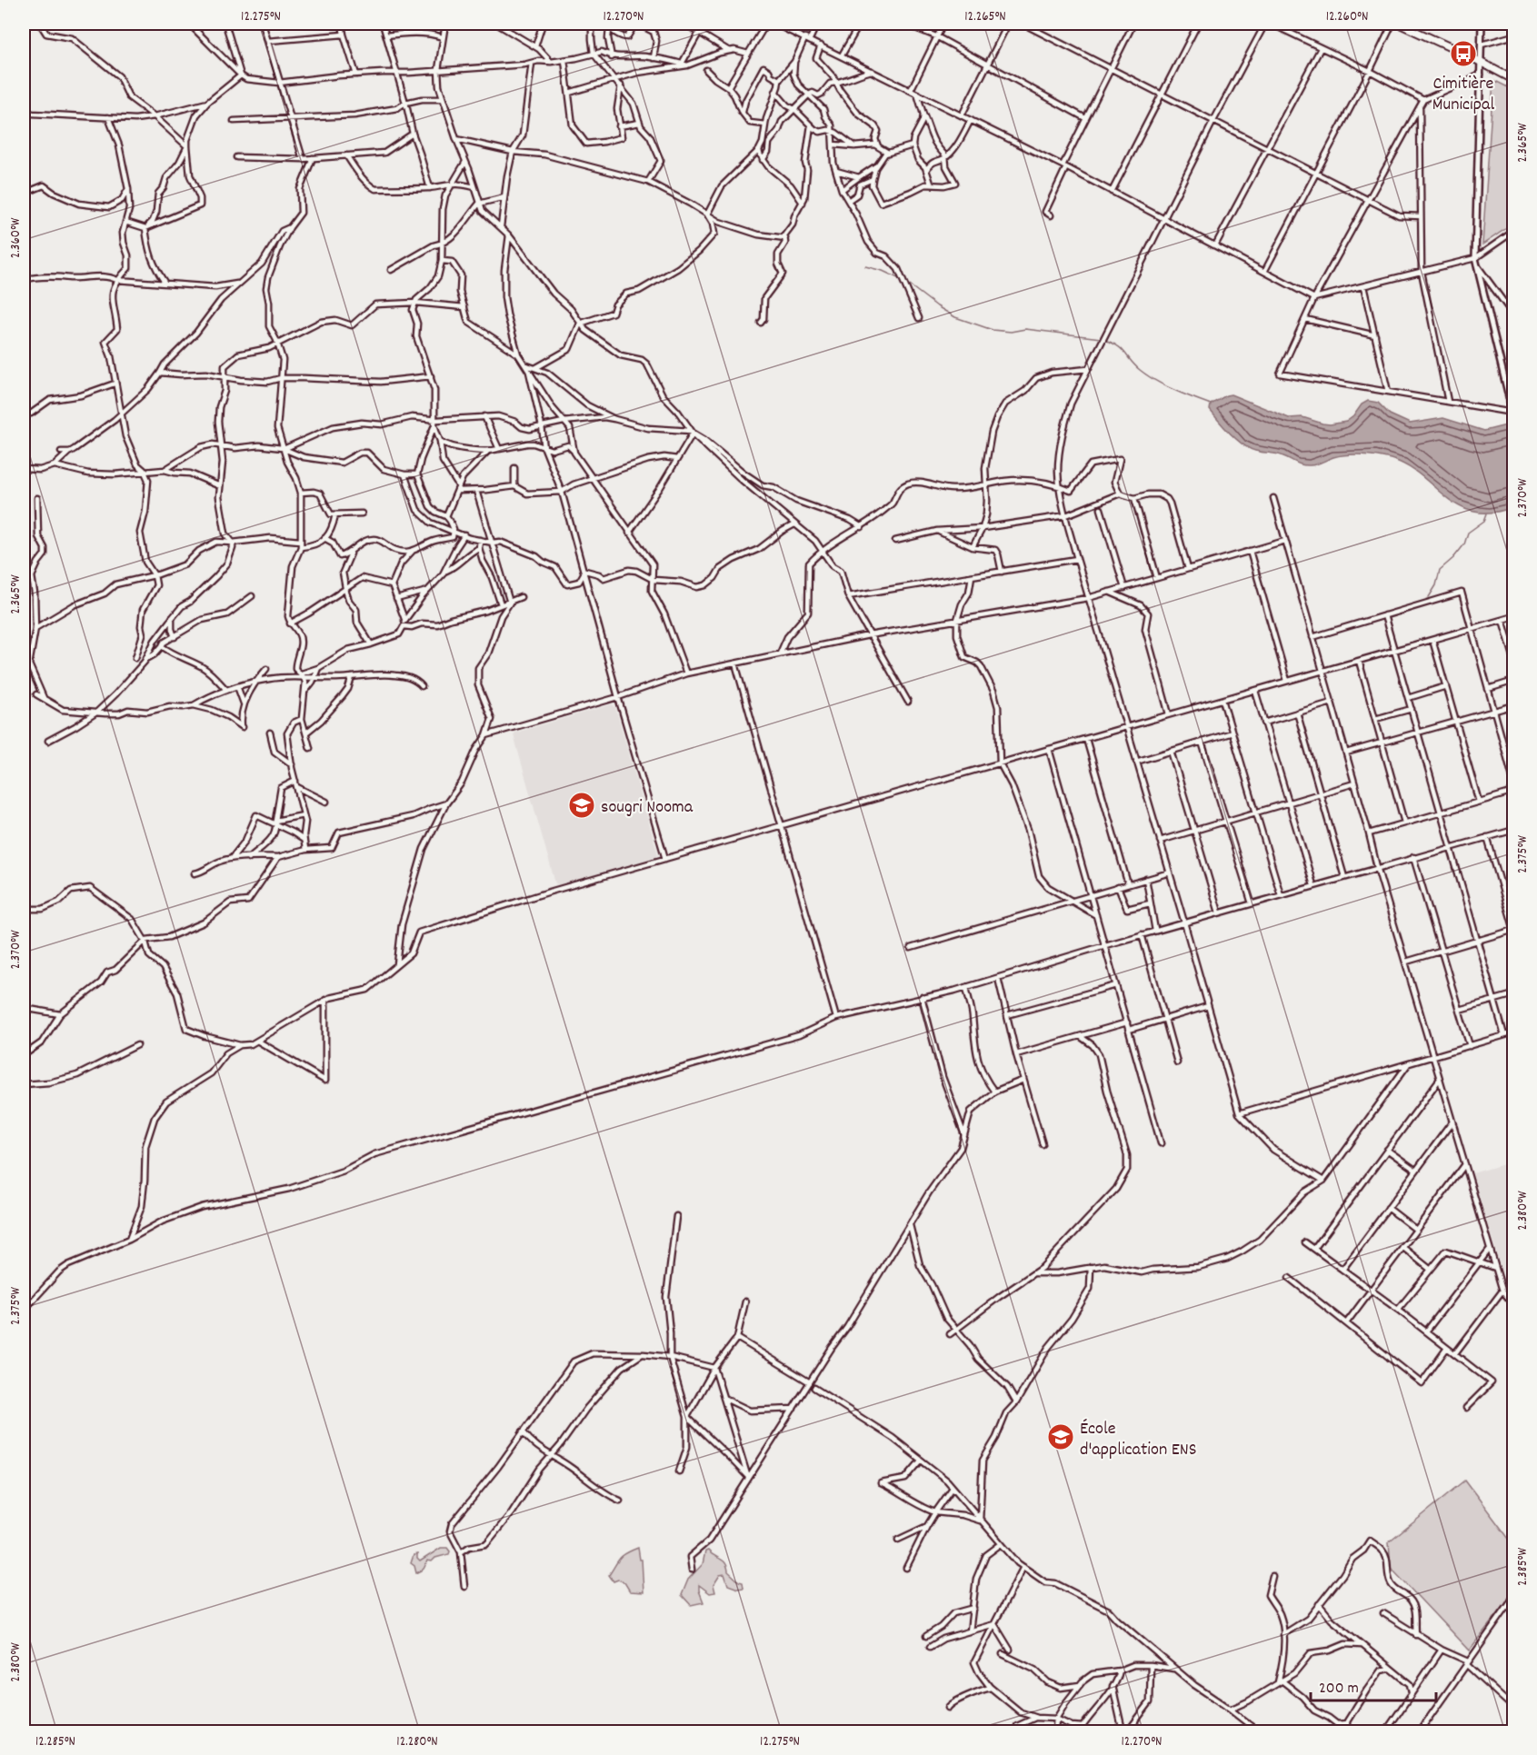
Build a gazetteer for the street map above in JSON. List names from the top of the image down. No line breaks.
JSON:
{"places":{"bus stop":["Cimitière Municipal"],"school or university":["sougri Nooma","École d'application ENS"]},"scale_bar":"200 m","coordinates":["12.275°N","12.270°N","12.265°N","12.260°N","2.365°W","2.360°W","2.370°W","2.375°W","2.380°W","2.385°W","12.285°N","12.280°N"]}
